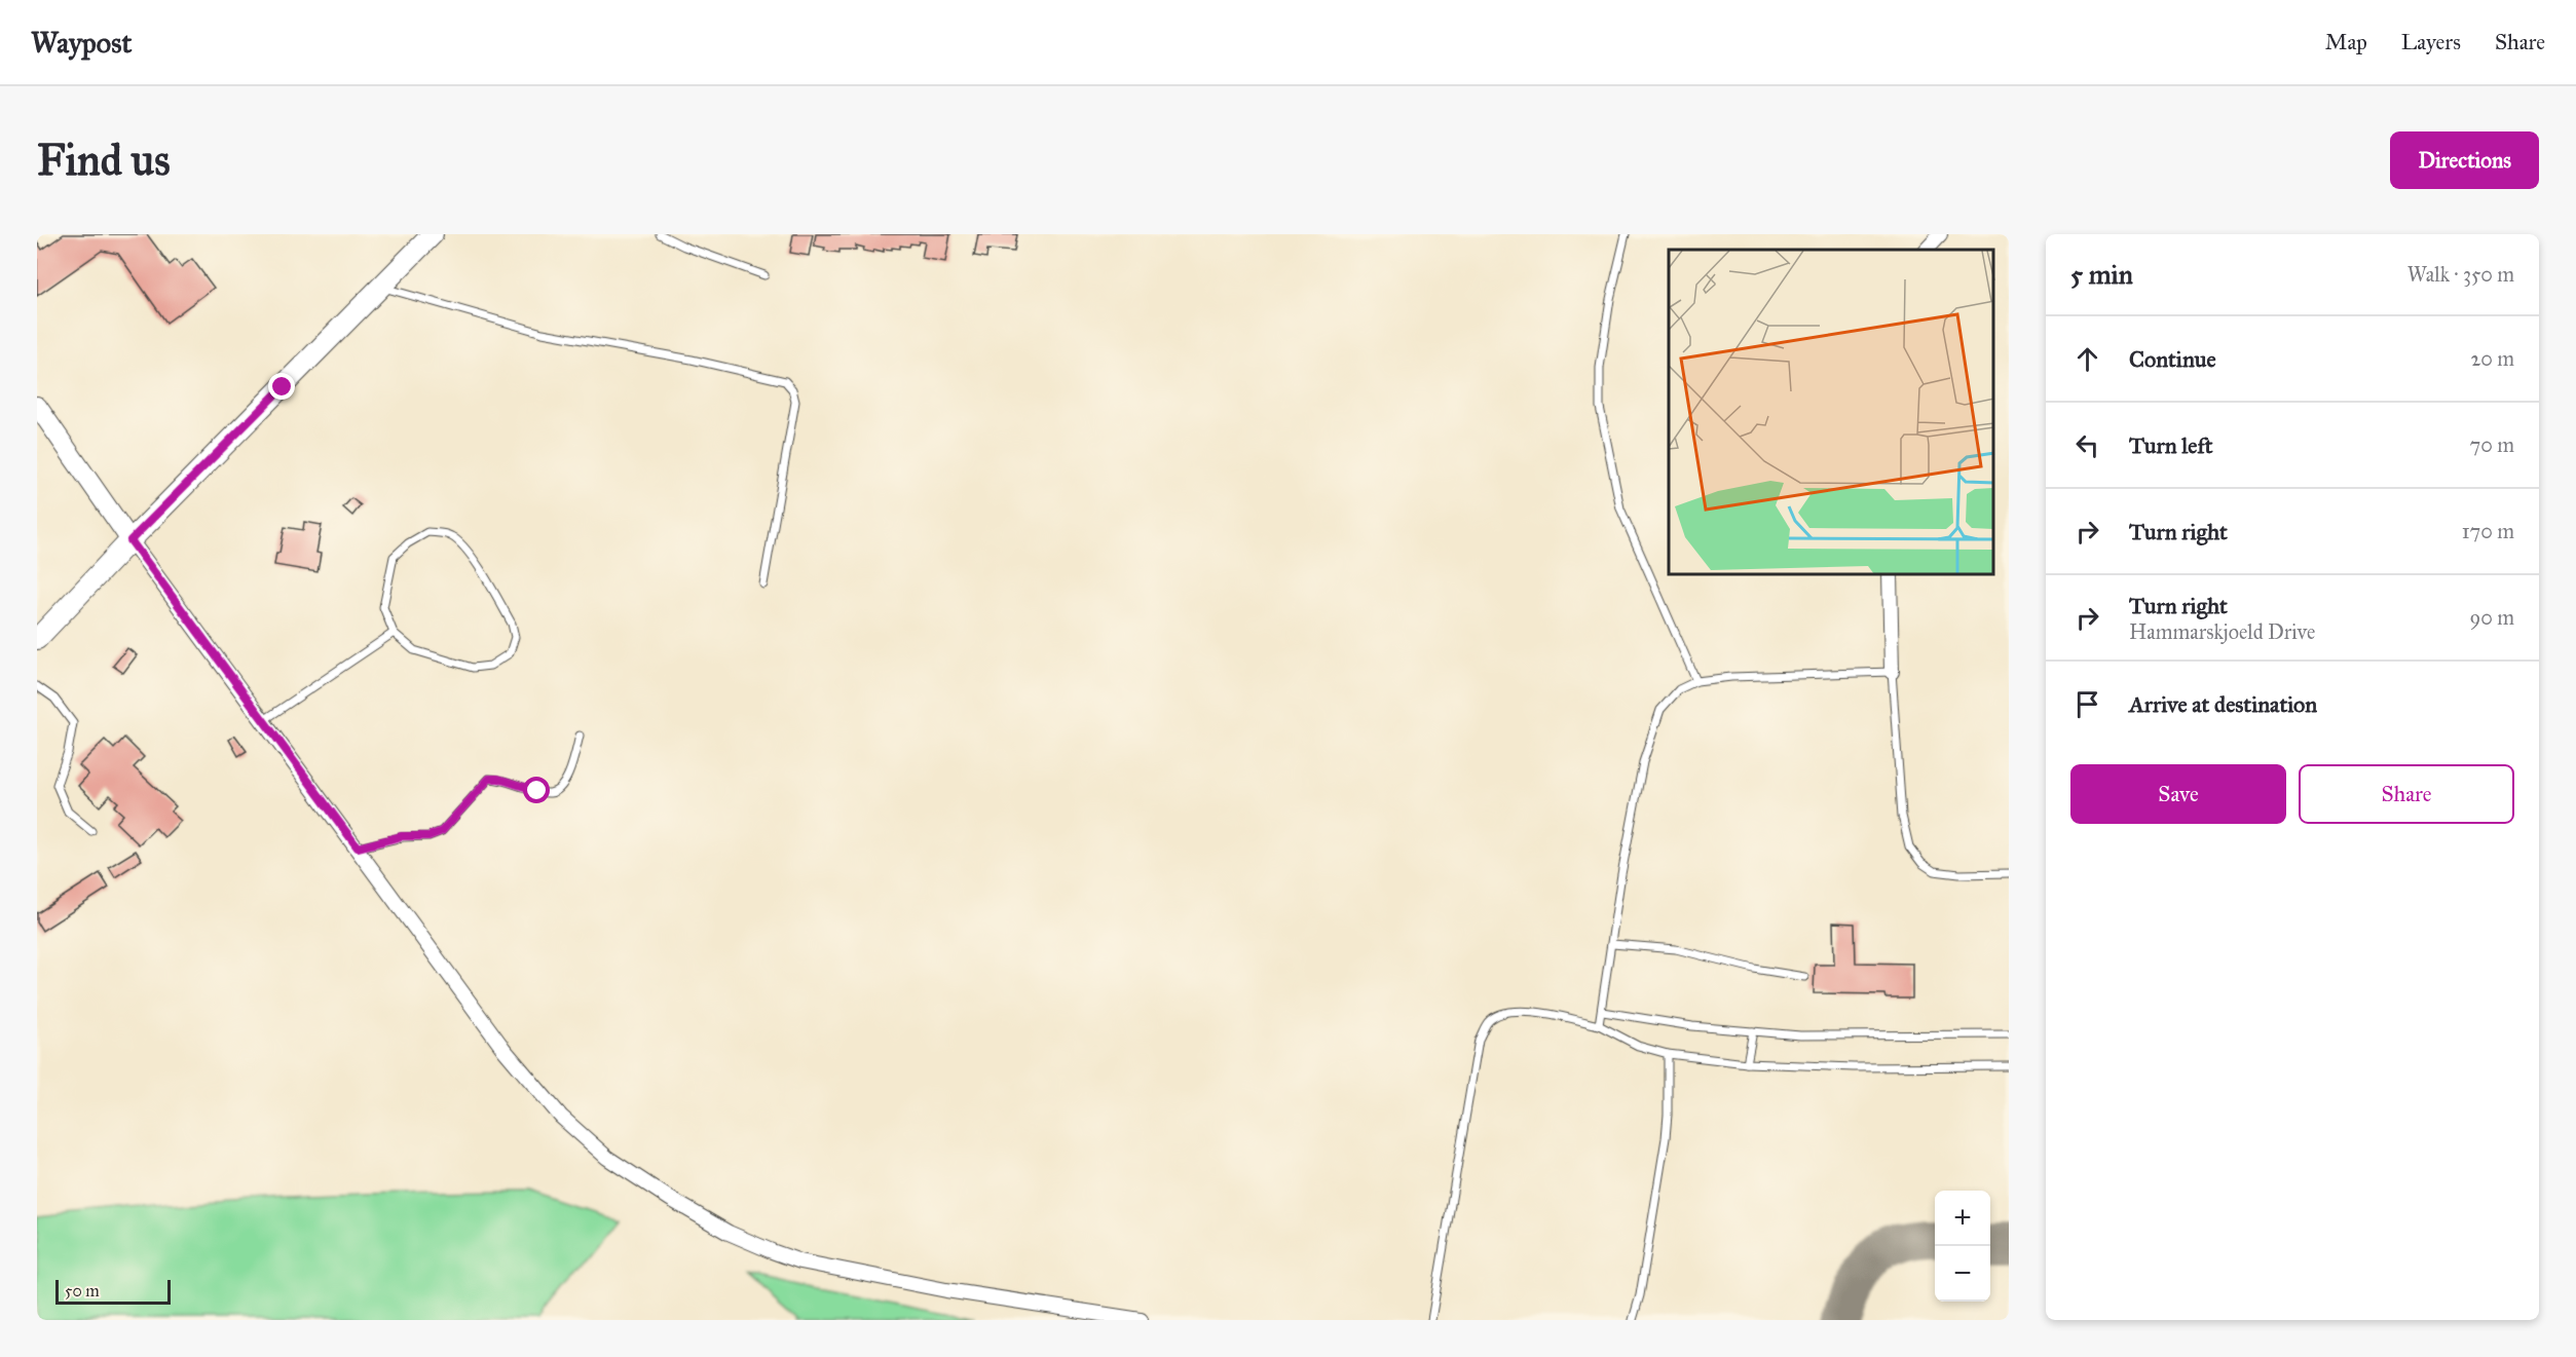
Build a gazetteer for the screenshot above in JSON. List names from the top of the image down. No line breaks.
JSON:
{"scale_bar":"50 m","page":{"header":"Waypost","nav":["Map","Layers","Share"],"buttons":["Directions",["Save","Share"]],"title":"Find us","heading":["5 min","Walk · 350 m"],"list":[["Continue","20 m"],["Turn left","70 m"],["Turn right","170 m"],["Turn right","Hammarskjoeld Drive","90 m"],"Arrive at destination"],"map_buttons":["+","−"],"scale":"50 m"}}
